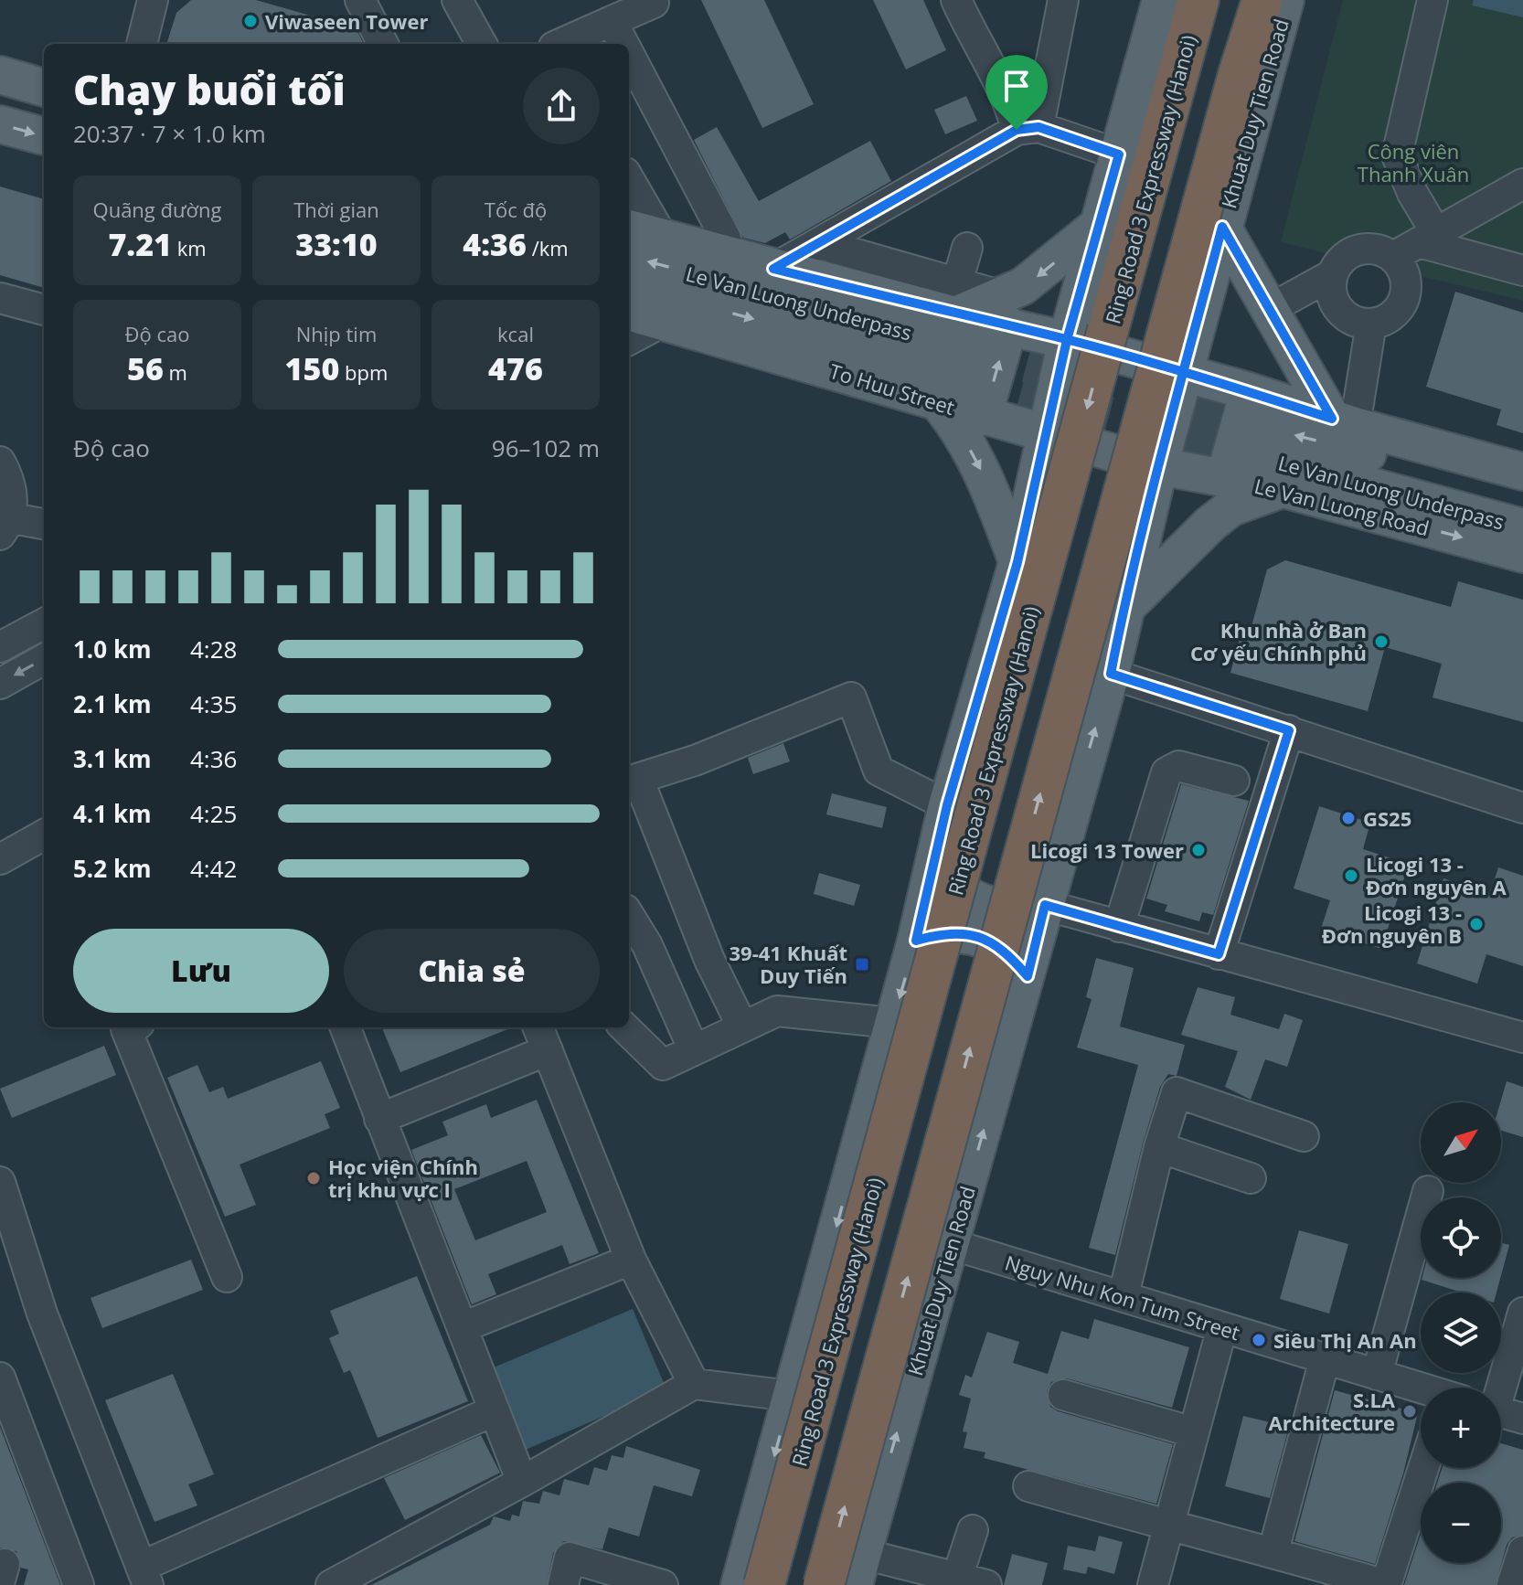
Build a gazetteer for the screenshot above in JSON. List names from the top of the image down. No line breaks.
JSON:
{"streets":{"highway":["Ring Road 3 Expressway (Hanoi)"],"main road":["Khuat Duy Tien Road","Le Van Luong Underpass","To Huu Street","Le Van Luong Road"],"street":["Nguy Nhu Kon Tum Street"]},"crossings":[["Khuat Duy Tien Road","To Huu Street"],["Khuat Duy Tien Road","Le Van Luong Road"],["Khuat Duy Tien Road","Nguy Nhu Kon Tum Street"],["To Huu Street","Le Van Luong Road"]],"parks":["Công viên Thanh Xuân"],"places":{"other":["Viwaseen Tower","Khu nhà ở Ban Cơ yếu Chính phủ","GS25","Licogi 13 Tower","Licogi 13 - Đơn nguyên A","Licogi 13 - Đơn nguyên B","Học viện Chính trị khu vực I","Siêu Thị An An","S.LA Architecture"],"transit":["39-41 Khuất Duy Tiến"]},"north":"top right","page":{"heading":["Chạy buổi tối","20:37 · 7 × 1.0 km"],"stats":[["Quãng đường","7.21 km"],["Thời gian","33:10"],["Tốc độ","4:36 /km"],["Độ cao","56 m"],["Nhịp tim","150 bpm"],["kcal","476"]],"chart":["Độ cao","96–102 m"],"list":[{"name":"1.0 km","note":"4:28"},{"name":"2.1 km","note":"4:35"},{"name":"3.1 km","note":"4:36"},{"name":"4.1 km","note":"4:25"},{"name":"5.2 km","note":"4:42"}],"buttons":["Lưu","Chia sẻ"],"map_buttons":["+","−"]}}
